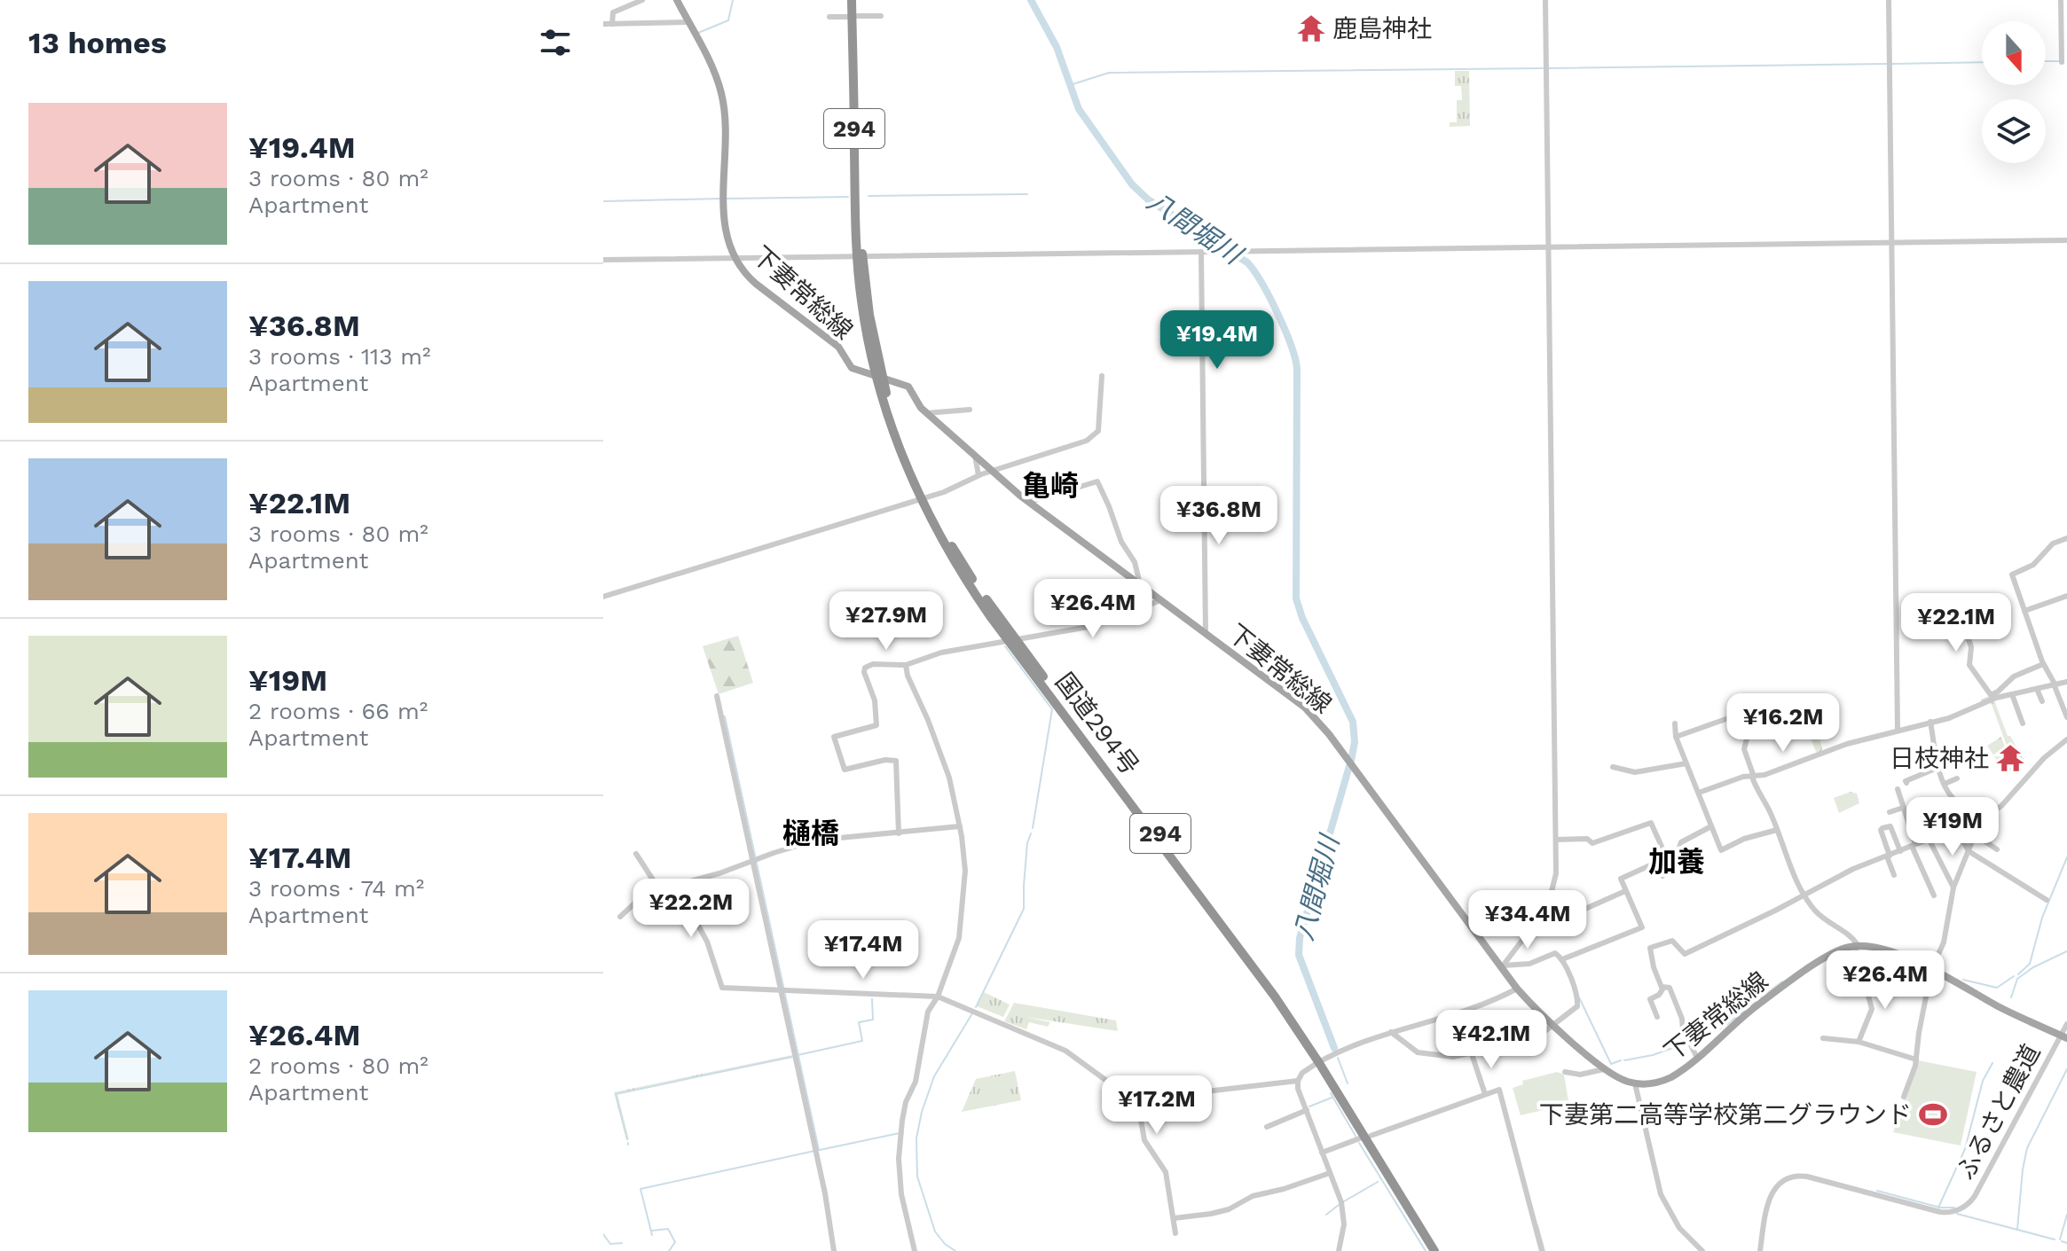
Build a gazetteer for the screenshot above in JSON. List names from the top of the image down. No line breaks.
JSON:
{"streets":{"highway":["294","国道294号"],"main road":["下妻常総線"],"street":["ふるさと農道"]},"crossings":[["下妻常総線","国道294号"]],"districts":["亀崎","樋橋","加養"],"water":["八間堀川"],"places":{"temple":["鹿島神社","日枝神社"],"sports":["下妻第二高等学校第二グラウンド"]},"north":"bottom","page":{"heading":"13 homes","list":[{"name":"¥19.4M","note":"3 rooms · 80 m² · Apartment"},{"name":"¥36.8M","note":"3 rooms · 113 m² · Apartment"},{"name":"¥22.1M","note":"3 rooms · 80 m² · Apartment"},{"name":"¥19M","note":"2 rooms · 66 m² · Apartment"},{"name":"¥17.4M","note":"3 rooms · 74 m² · Apartment"},{"name":"¥26.4M","note":"2 rooms · 80 m² · Apartment"}],"price":["¥19.4M","¥36.8M","¥26.4M","¥27.9M","¥22.1M","¥16.2M","¥19M","¥22.2M","¥34.4M","¥17.4M","¥26.4M","¥42.1M","¥17.2M"]}}
